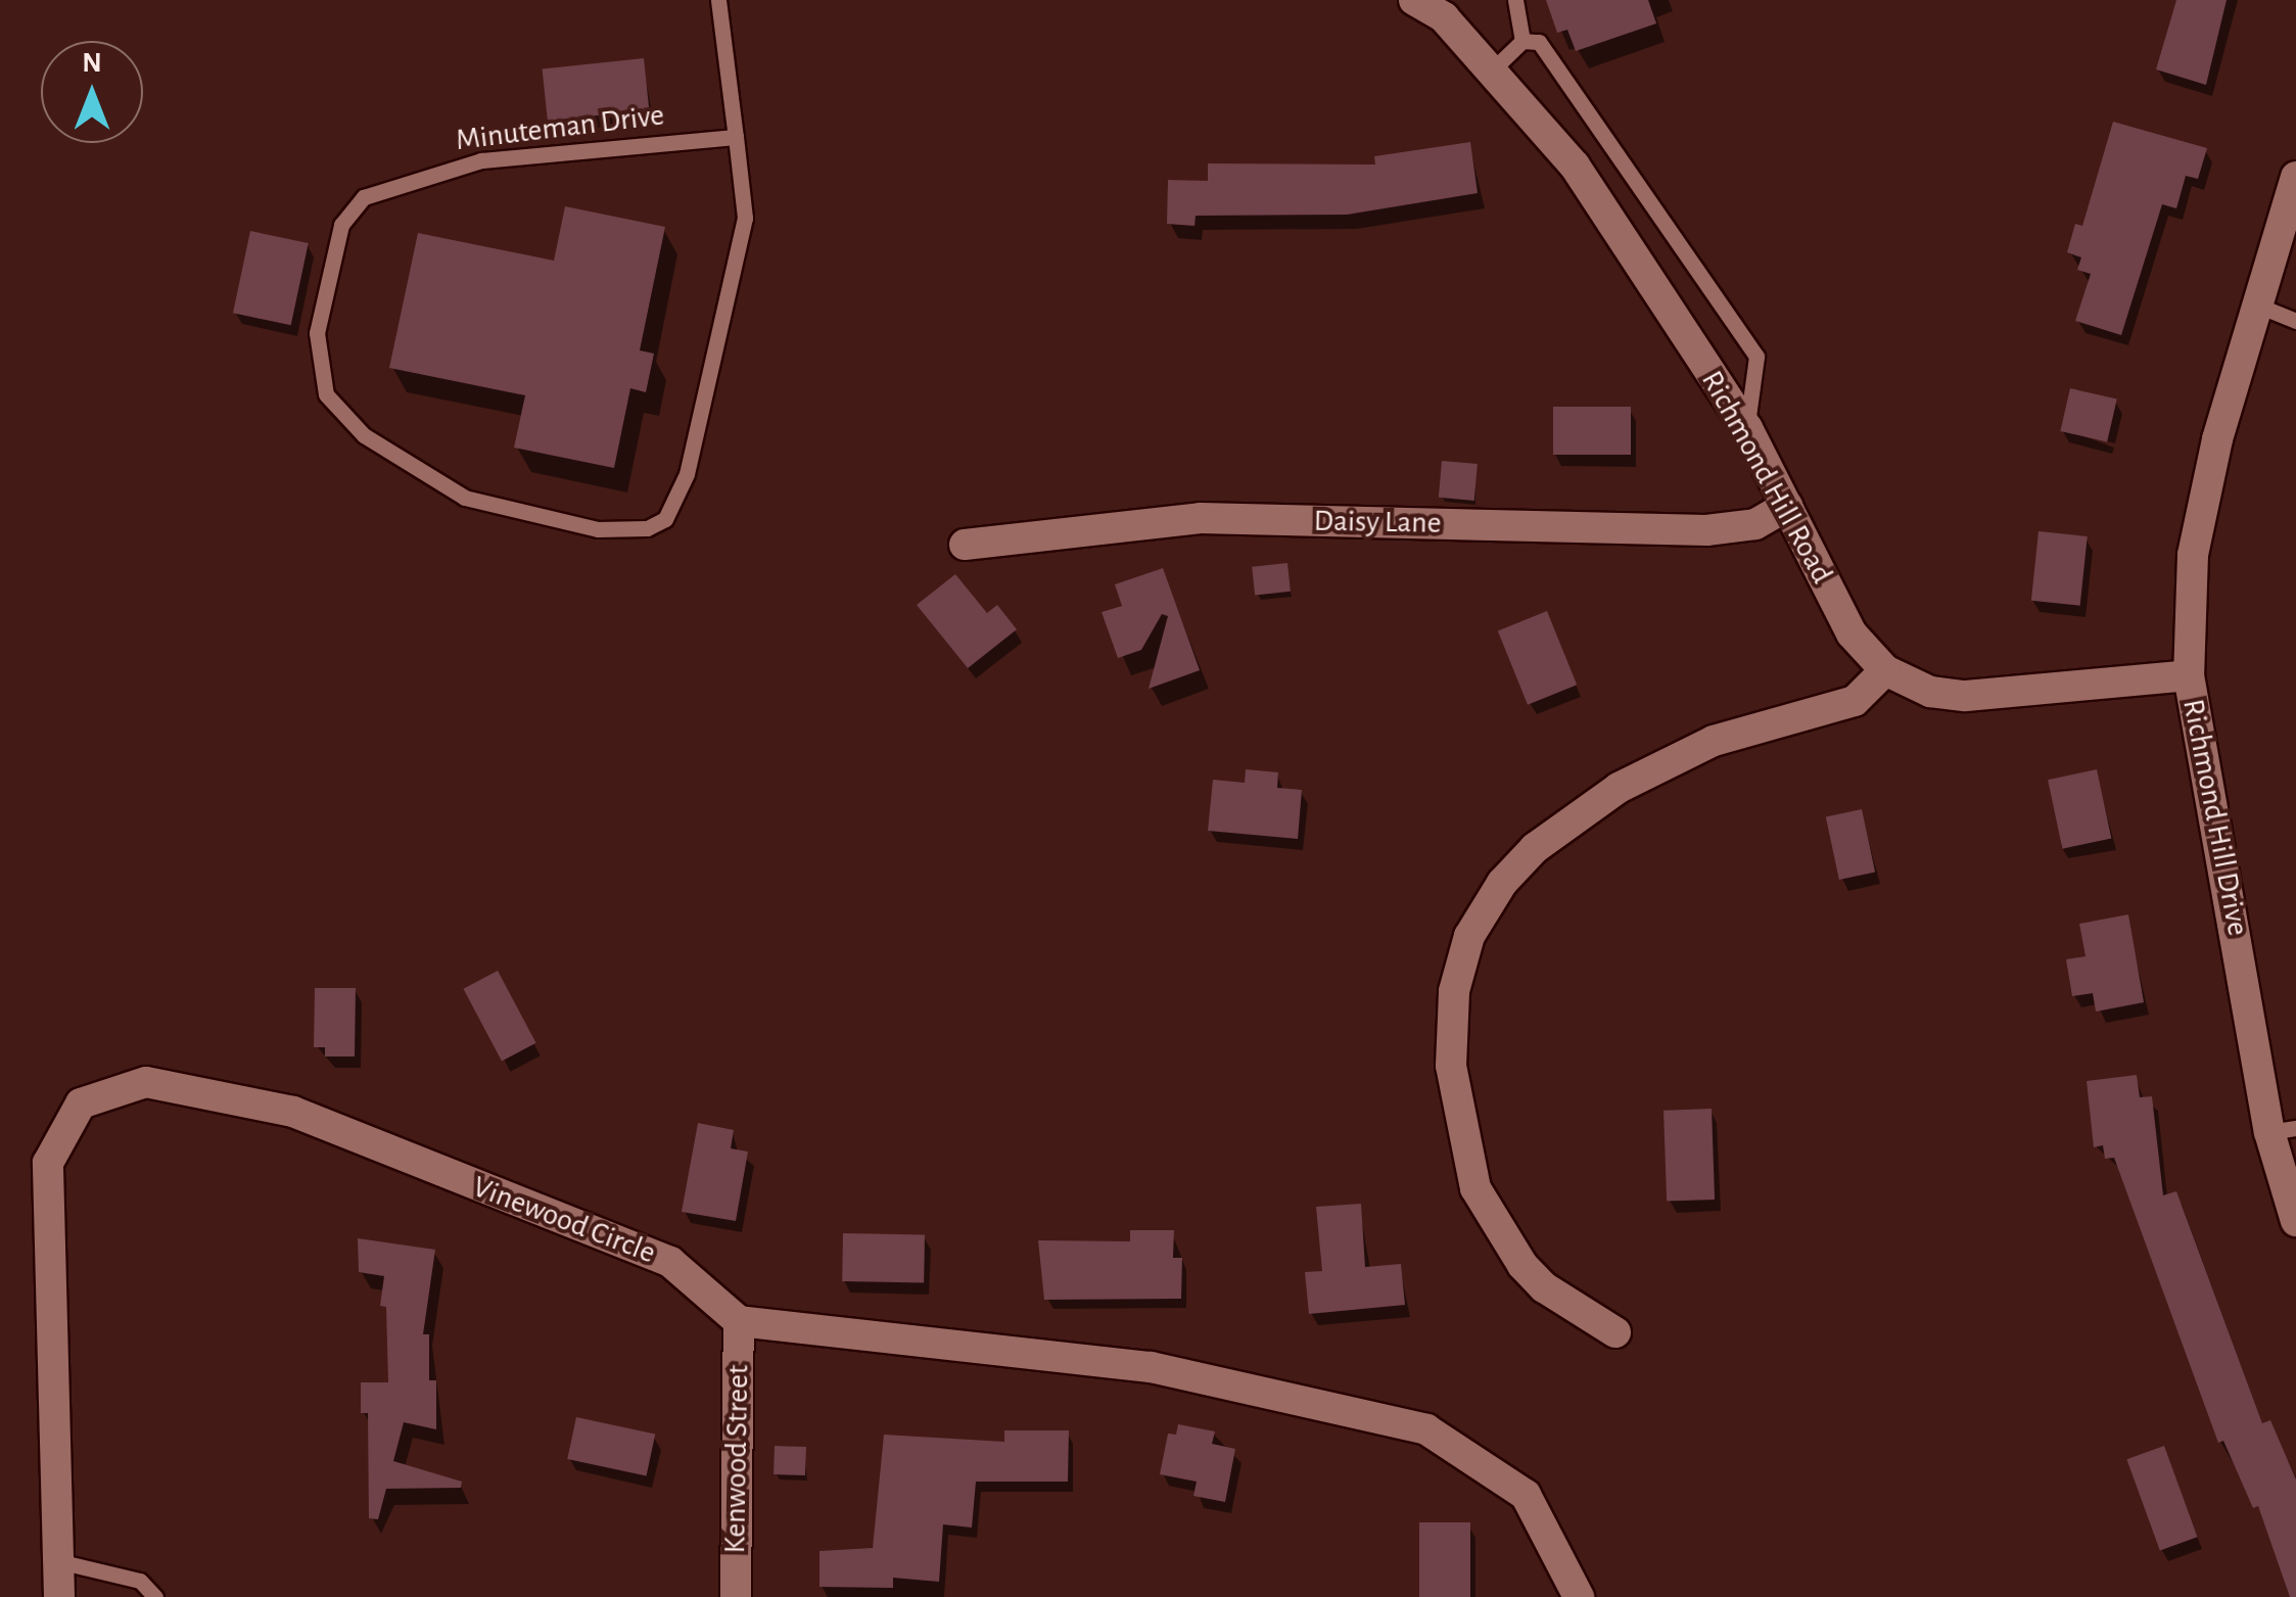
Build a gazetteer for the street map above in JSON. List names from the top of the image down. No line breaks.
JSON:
{"streets":{"street":["Richmond Hill Road","Daisy Lane","Richmond Hill Drive","Vinewood Circle","Kenwood Street"],"lane":["Minuteman Drive"]},"crossings":[["Richmond Hill Road","Daisy Lane"],["Richmond Hill Road","Richmond Hill Drive"],["Vinewood Circle","Kenwood Street"]],"north":"top"}
